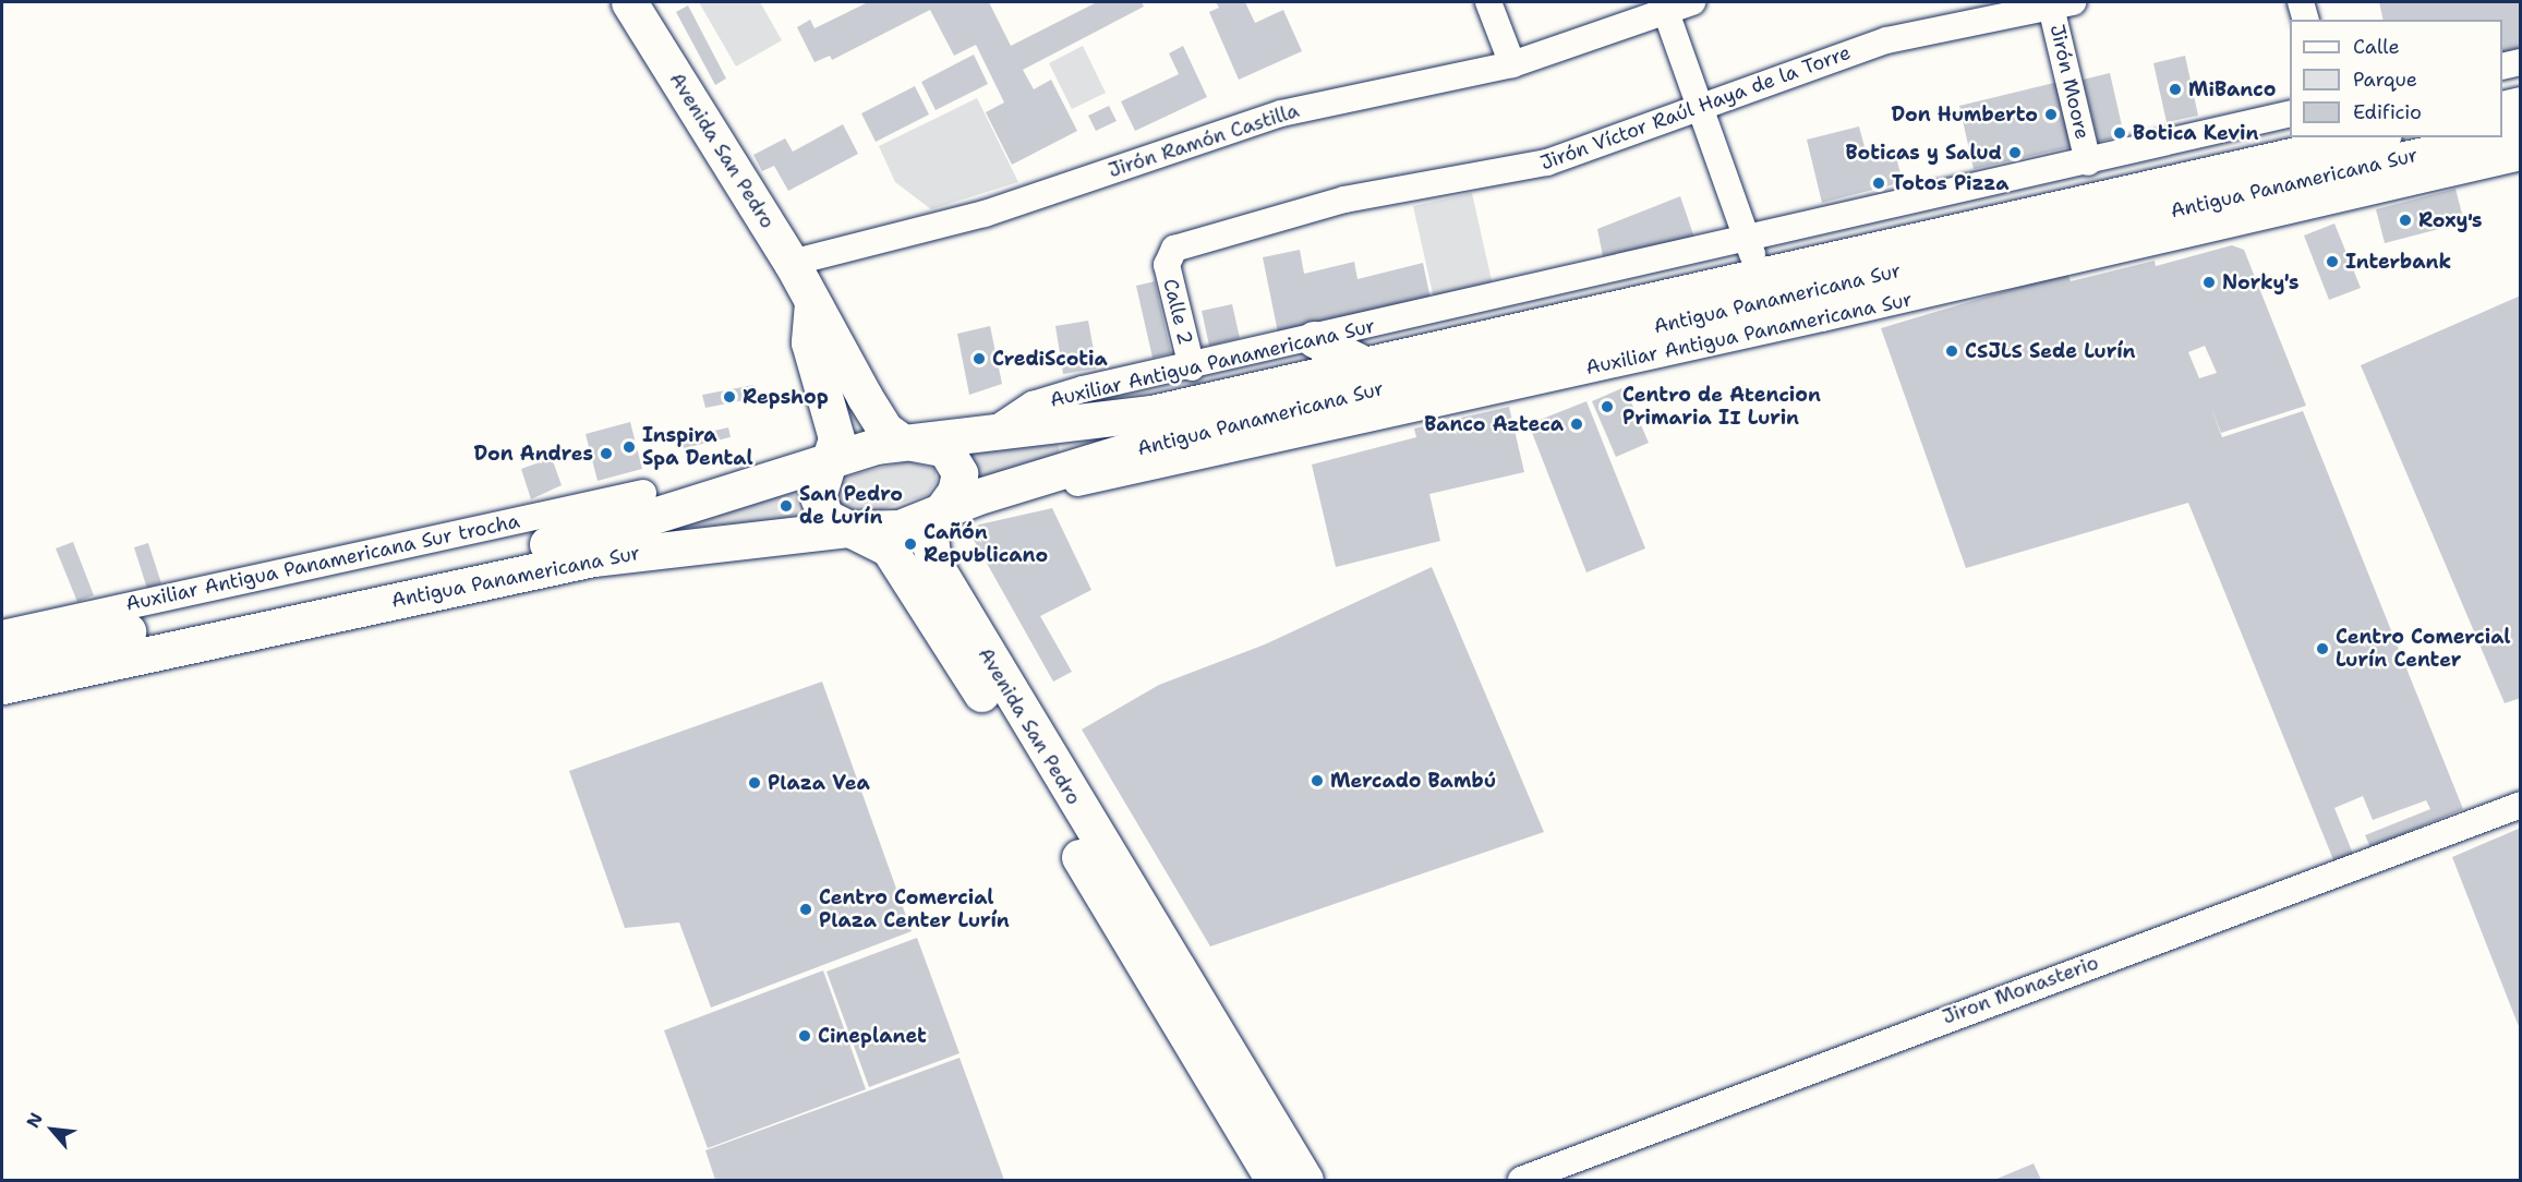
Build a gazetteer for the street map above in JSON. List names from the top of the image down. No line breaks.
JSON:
{"streets":{"main road":["Avenida San Pedro","Antigua Panamericana Sur"],"street":["Jirón Moore","Jirón Víctor Raúl Haya de la Torre","Jirón Ramón Castilla","Calle 2","Auxiliar Antigua Panamericana Sur","Auxiliar Antigua Panamericana Sur trocha","Jiron Monasterio"]},"crossings":[["Jirón Moore","Jirón Víctor Raúl Haya de la Torre"],["Jirón Víctor Raúl Haya de la Torre","Calle 2"],["Jirón Ramón Castilla","Avenida San Pedro"],["Avenida San Pedro","Antigua Panamericana Sur"],["Antigua Panamericana Sur","Auxiliar Antigua Panamericana Sur"],["Calle 2","Auxiliar Antigua Panamericana Sur"]],"places":["MiBanco","Don Humberto","Botica Kevin","Boticas y Salud","Totos Pizza","Roxy's","Interbank","Norky's","CSJLS Sede Lurín","CrediScotia","Repshop","Centro de Atencion Primaria II Lurin","Banco Azteca","Inspira Spa Dental","Don Andres","San Pedro de Lurín","Cañón Republicano","Centro Comercial Lurín Center","Mercado Bambú","Plaza Vea","Centro Comercial Plaza Center Lurín","Cineplanet"],"legend":["Calle","Parque","Edificio"],"north":"top left"}
